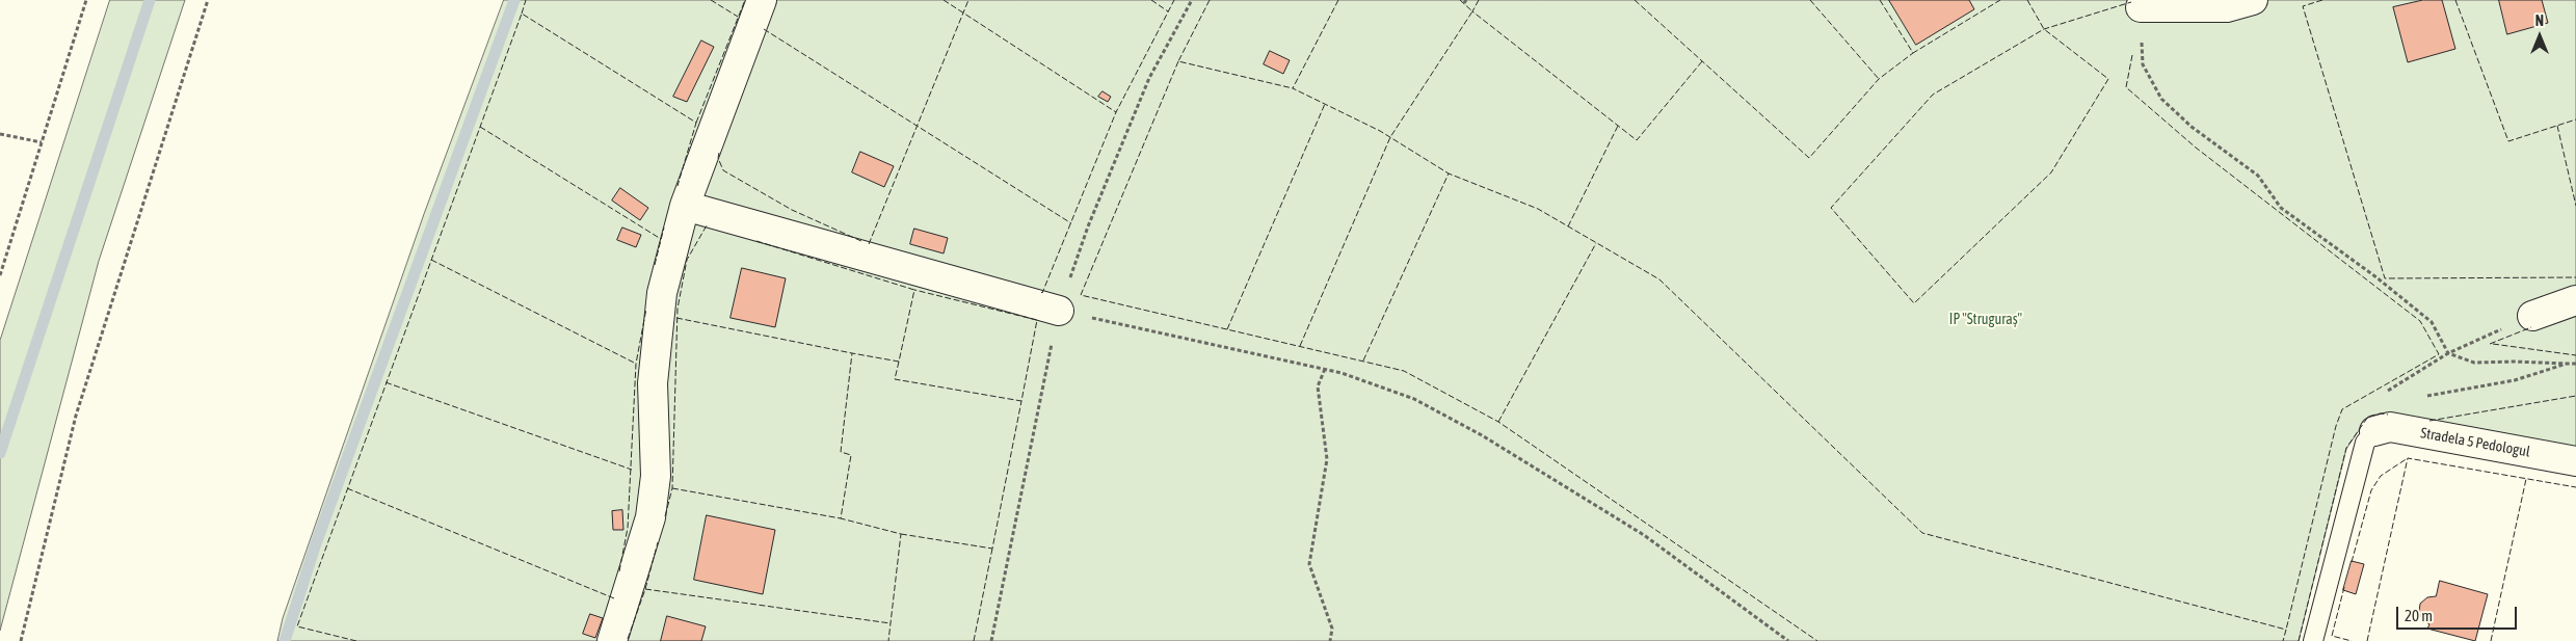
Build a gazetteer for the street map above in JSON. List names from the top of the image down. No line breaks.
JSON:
{"streets":{"street":["Stradela 5 Pedologul"]},"parks":["IP \"Struguraș\""],"scale_bar":"20 m","north":"top"}
